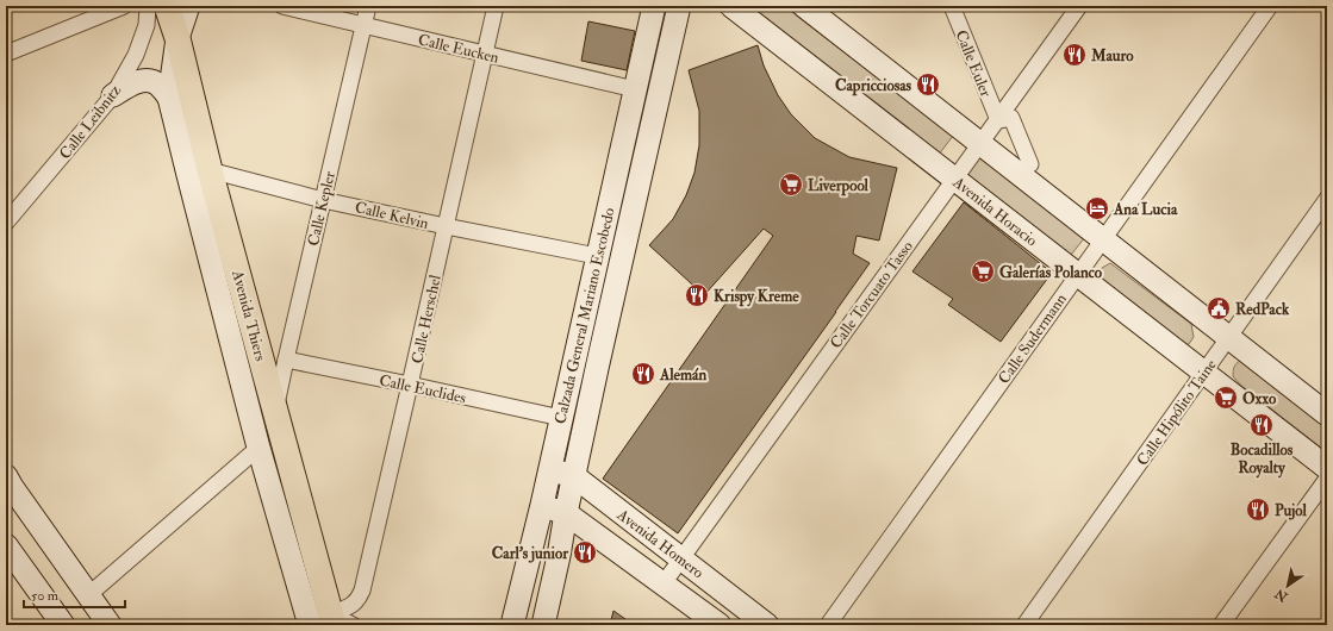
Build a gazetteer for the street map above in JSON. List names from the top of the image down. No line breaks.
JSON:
{"streets":{"main road":["Avenida Thiers"],"street":["Calle Eucken","Calle Euler","Calle Leibnitz","Calle Kepler","Avenida Horacio","Calle Kelvin","Calle Torcuato Tasso","Calzada General Mariano Escobedo","Calle Herschel","Calle Sudermann","Calle Euclides","Calle Hipólito Taine","Avenida Homero"]},"crossings":[["Calle Eucken","Calle Kepler"],["Calle Eucken","Calzada General Mariano Escobedo"],["Calle Eucken","Calle Herschel"],["Calle Euler","Calle Torcuato Tasso"],["Calle Kepler","Calle Kelvin"],["Calle Kepler","Avenida Thiers"],["Calle Kepler","Calle Euclides"],["Avenida Horacio","Calle Torcuato Tasso"],["Avenida Horacio","Calle Sudermann"],["Avenida Horacio","Calle Hipólito Taine"],["Calle Kelvin","Avenida Thiers"],["Calle Kelvin","Calzada General Mariano Escobedo"],["Calle Kelvin","Calle Herschel"],["Calle Torcuato Tasso","Avenida Homero"],["Avenida Thiers","Calle Herschel"],["Calzada General Mariano Escobedo","Calle Euclides"],["Calzada General Mariano Escobedo","Avenida Homero"],["Calle Herschel","Calle Euclides"]],"places":{"restaurant":["Mauro","Capricciosas","Krispy Kreme","Alemán","Bocadillos Royalty","Pujol","Carl's junior"],"supermarket":["Liverpool","Galerías Polanco","Oxxo"],"hotel":["Ana Lucia"],"public building":["RedPack"]},"scale_bar":"50 m","north":"bottom left"}
